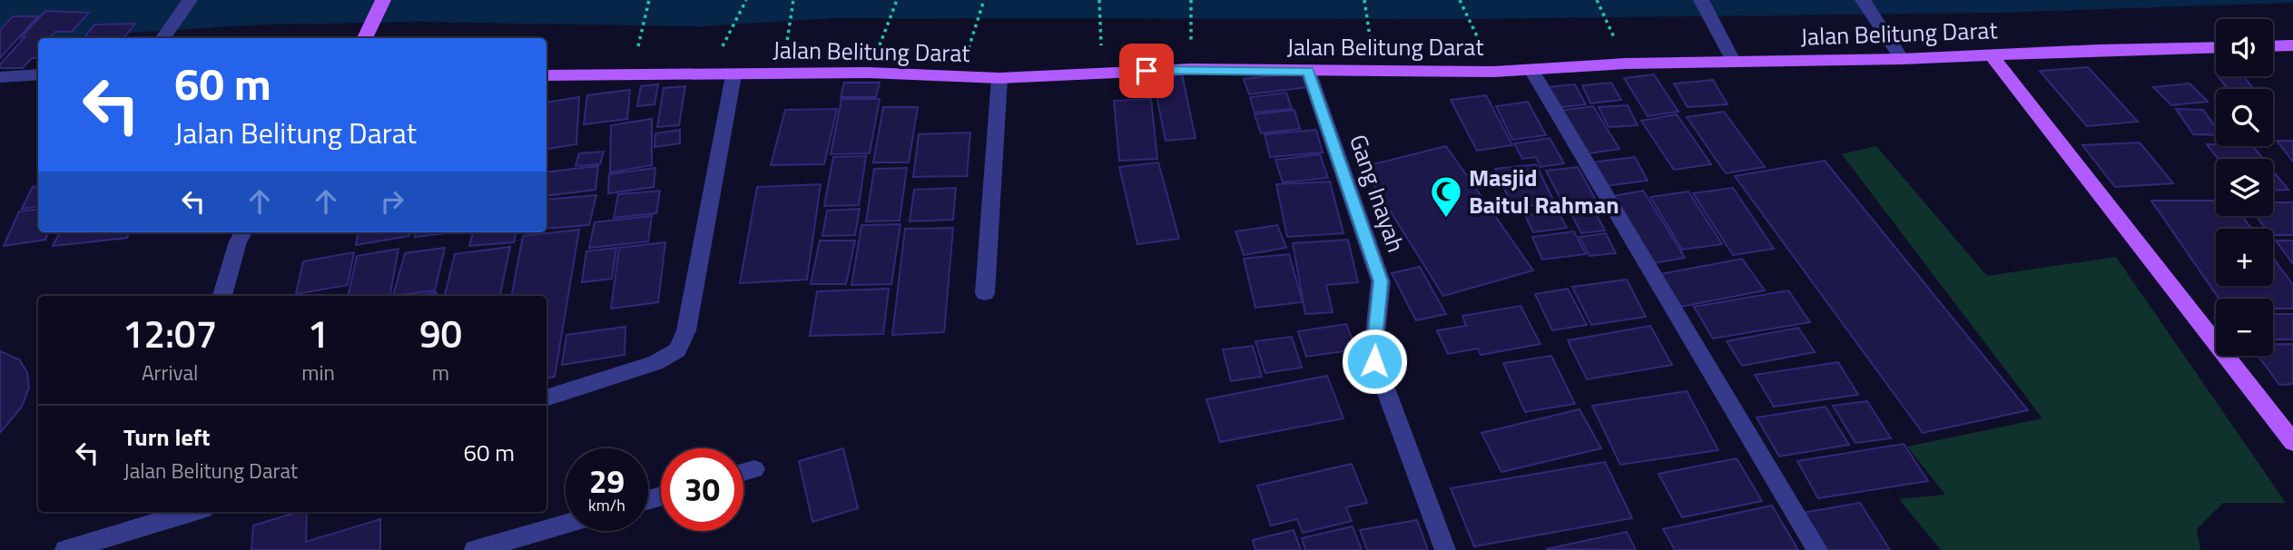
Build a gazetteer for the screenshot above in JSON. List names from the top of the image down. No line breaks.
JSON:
{"streets":{"main road":["Jalan Belitung Darat"],"street":["Gang Inayah"]},"crossings":[["Jalan Belitung Darat","Gang Inayah"]],"places":{"mosque":["Masjid Baitul Rahman"]},"page":{"map_buttons":["+","−"],"turn":["60 m","Jalan Belitung Darat"],"eta":["12:07","Arrival","1","min","90","m"],"list":[{"name":"Turn left","note":"Jalan Belitung Darat","value":"60 m"}],"speed":"29 km/h","limit":"30"}}
